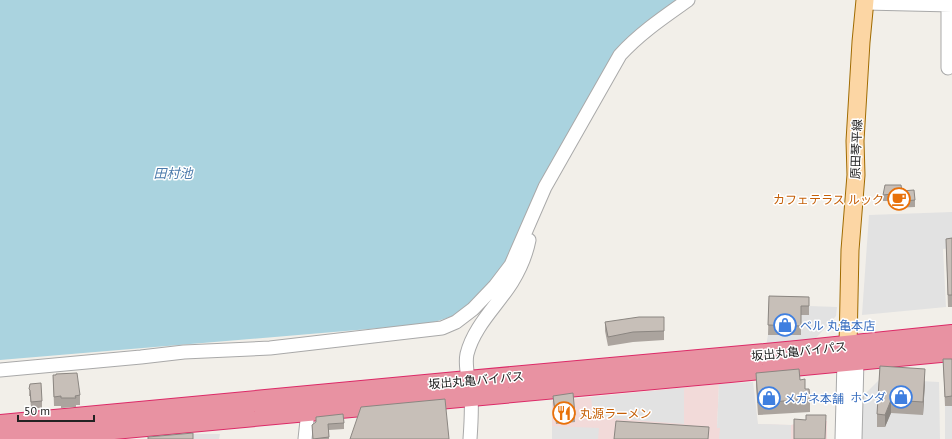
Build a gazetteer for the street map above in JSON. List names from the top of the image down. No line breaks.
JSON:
{"streets":{"highway":["坂出丸亀バイパス"],"main road":["原田琴平線"]},"crossings":[["原田琴平線","坂出丸亀バイパス"]],"water":["田村池"],"places":{"cafe":["カフェテラス ルック"],"shop":["ベル 丸亀本店","ホンダ","メガネ本舗"],"restaurant":["丸源ラーメン"]},"scale_bar":"50 m"}
